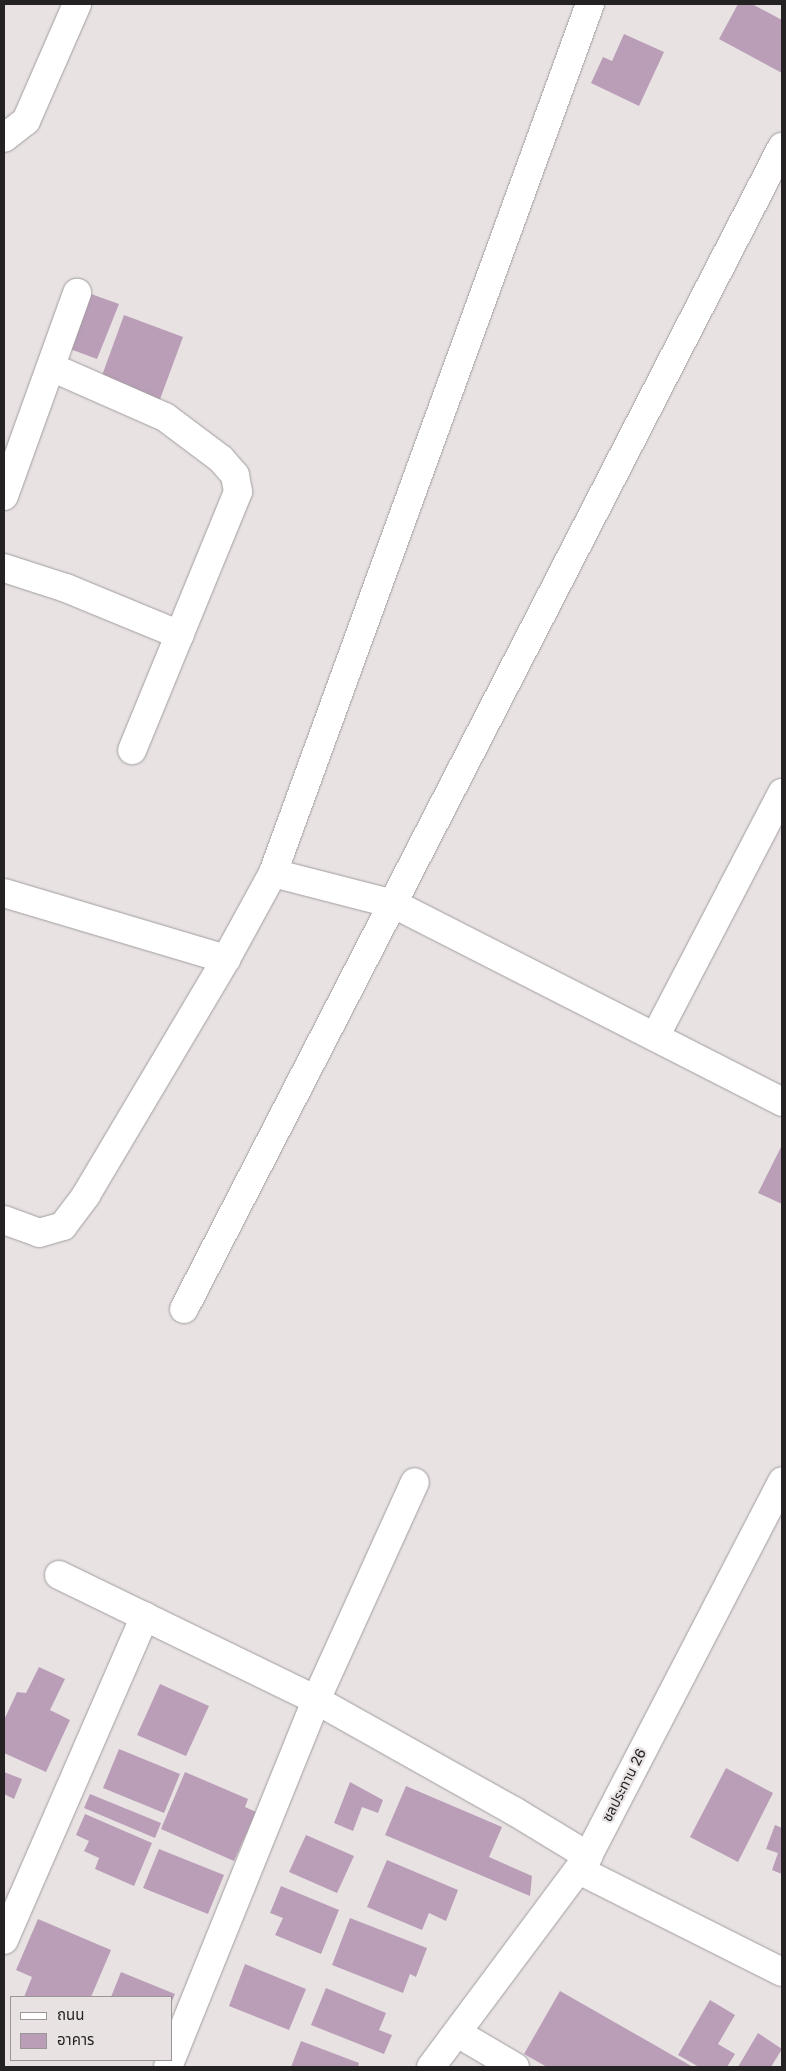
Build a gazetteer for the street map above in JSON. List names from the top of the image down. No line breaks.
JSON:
{"streets":{"street":["ชลประทาน 26"]},"legend":["ถนน","อาคาร"]}
